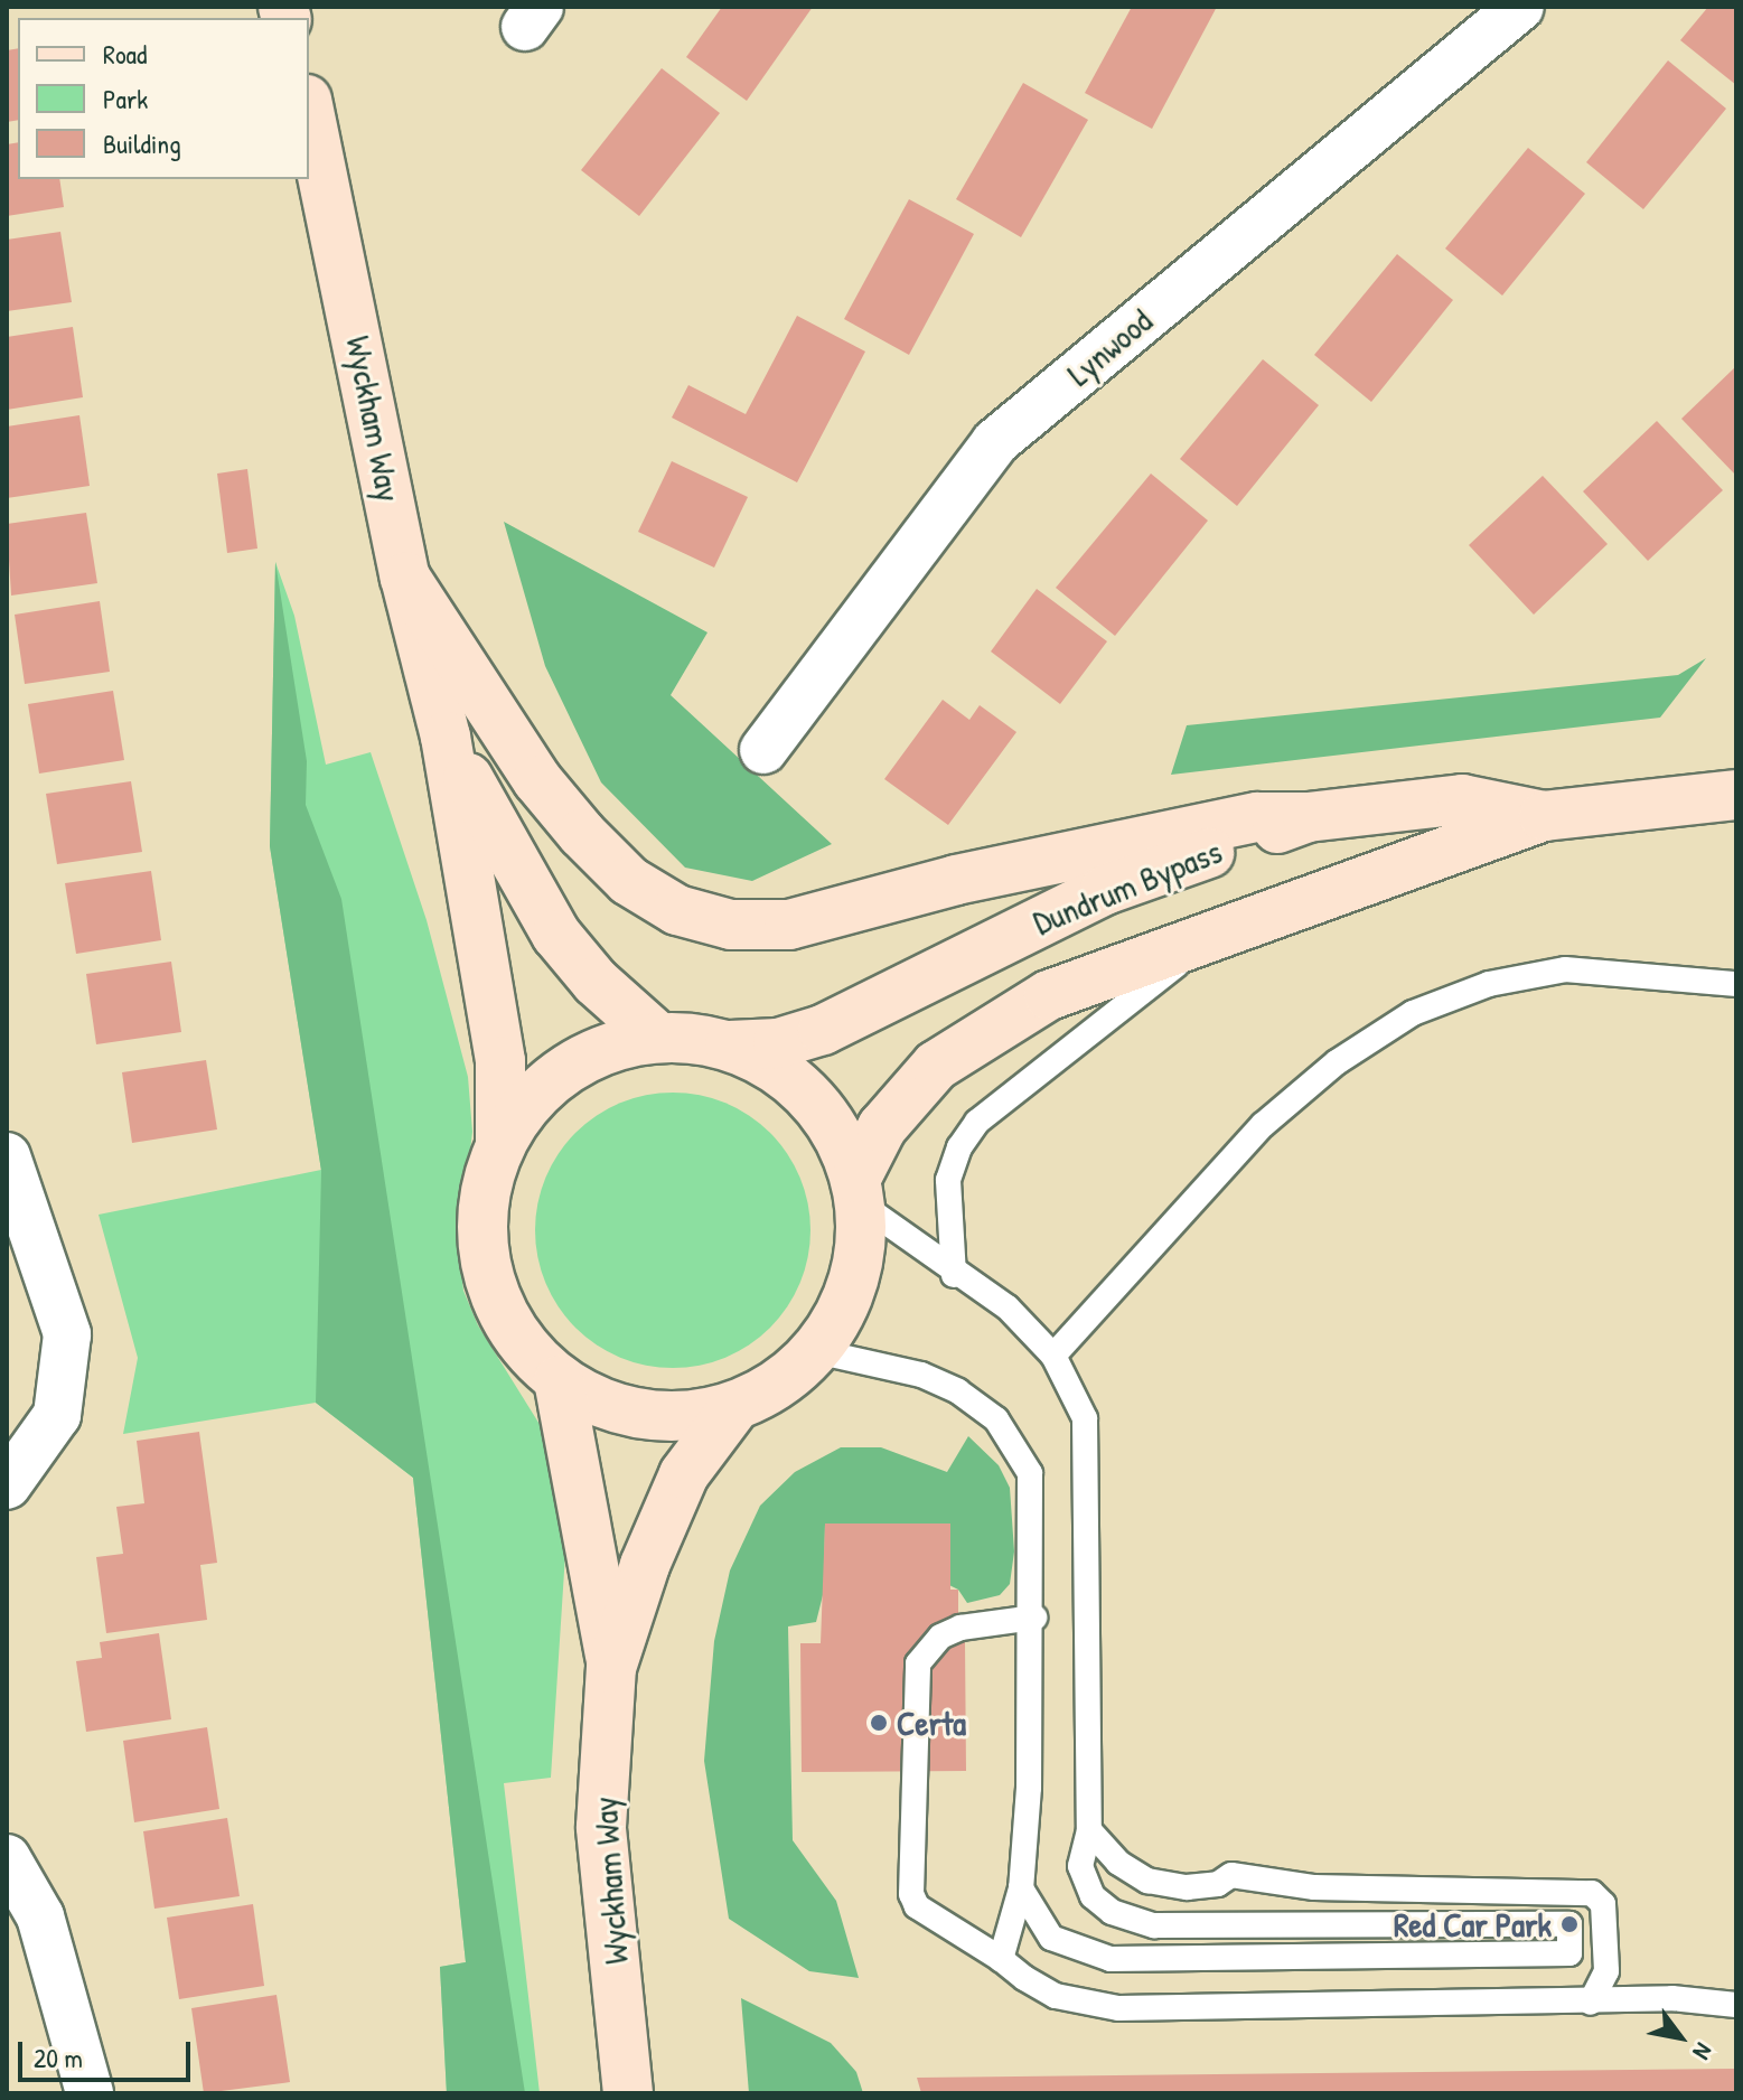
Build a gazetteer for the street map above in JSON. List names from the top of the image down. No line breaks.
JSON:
{"streets":{"main road":["Wyckham Way","Dundrum Bypass"],"street":["Lynwood"]},"places":["Certa","Red Car Park"],"legend":["Road","Park","Building"],"scale_bar":"20 m","north":"bottom right"}
